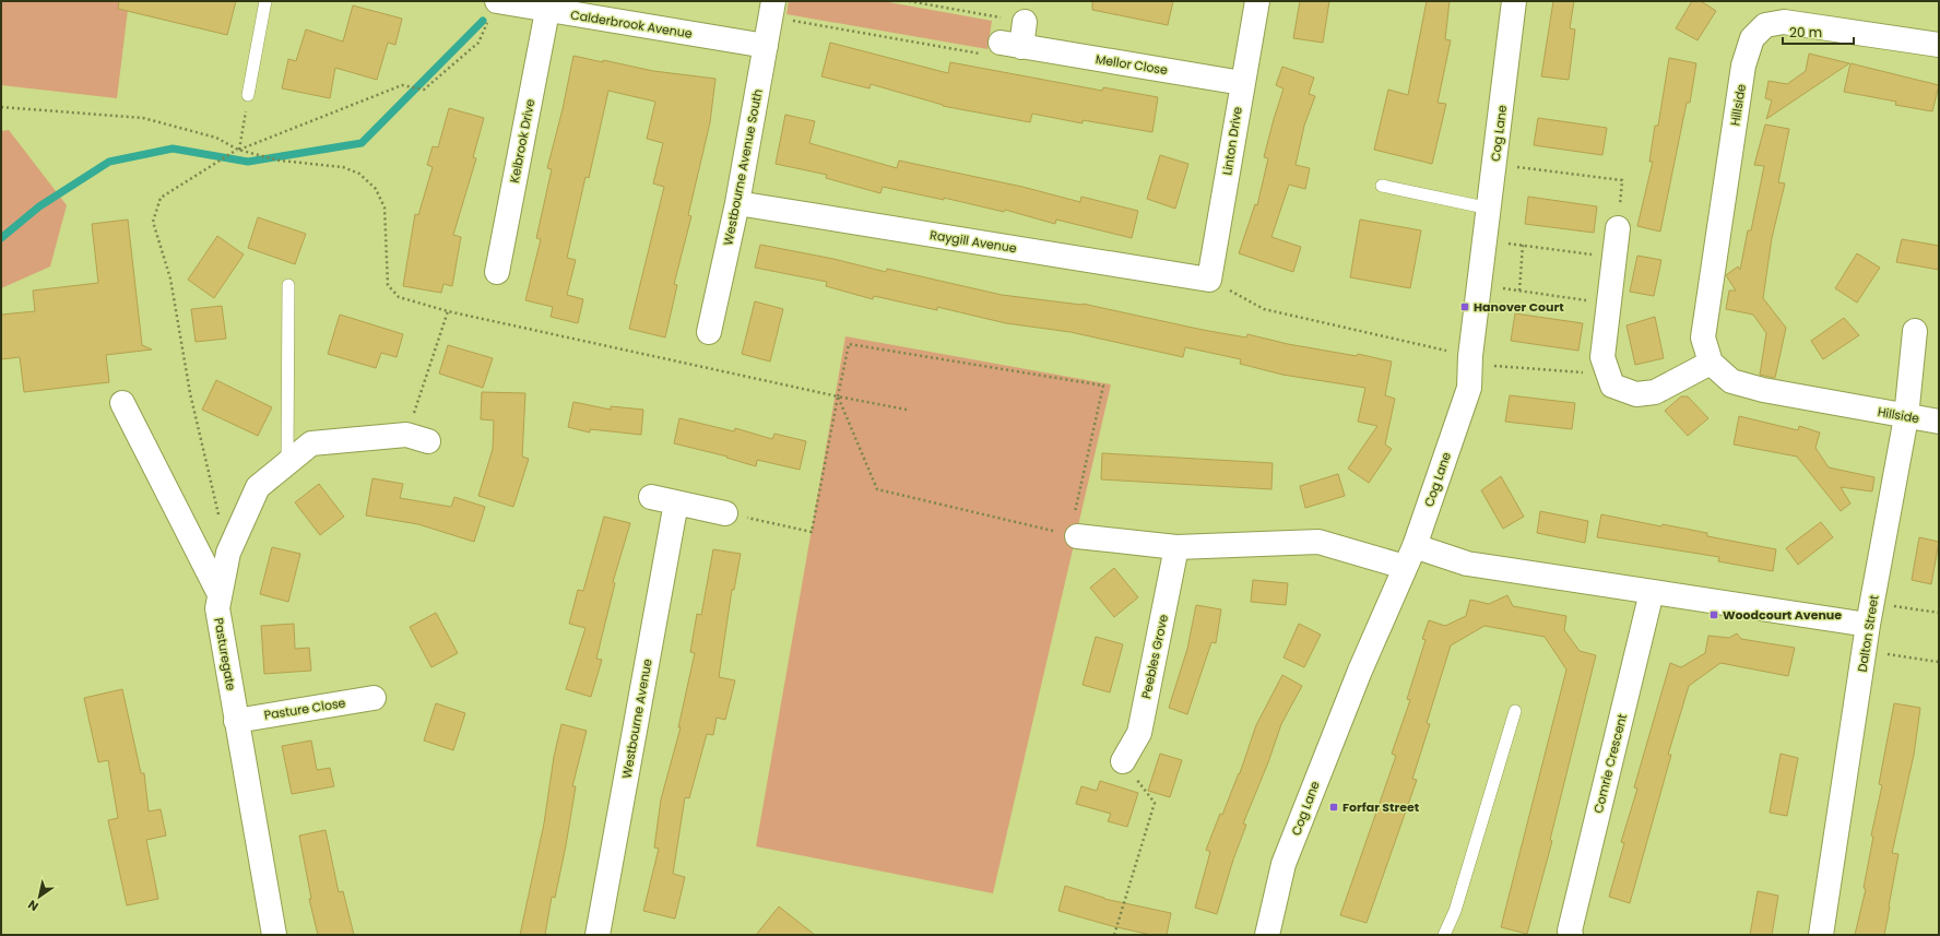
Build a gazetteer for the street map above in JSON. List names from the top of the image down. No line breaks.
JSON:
{"streets":{"street":["Calderbrook Avenue","Mellor Close","Hillside","Cog Lane","Kelbrook Drive","Linton Drive","Westbourne Avenue South","Raygill Avenue","Dalton Street","Pasturegate","Peebles Grove","Pasture Close","Westbourne Avenue","Comrie Crescent"]},"crossings":[["Calderbrook Avenue","Kelbrook Drive"],["Calderbrook Avenue","Westbourne Avenue South"],["Mellor Close","Linton Drive"],["Hillside","Dalton Street"],["Linton Drive","Raygill Avenue"],["Westbourne Avenue South","Raygill Avenue"],["Pasturegate","Pasture Close"]],"places":{"transit":["Hanover Court","Woodcourt Avenue","Forfar Street"]},"scale_bar":"20 m","north":"bottom left"}
